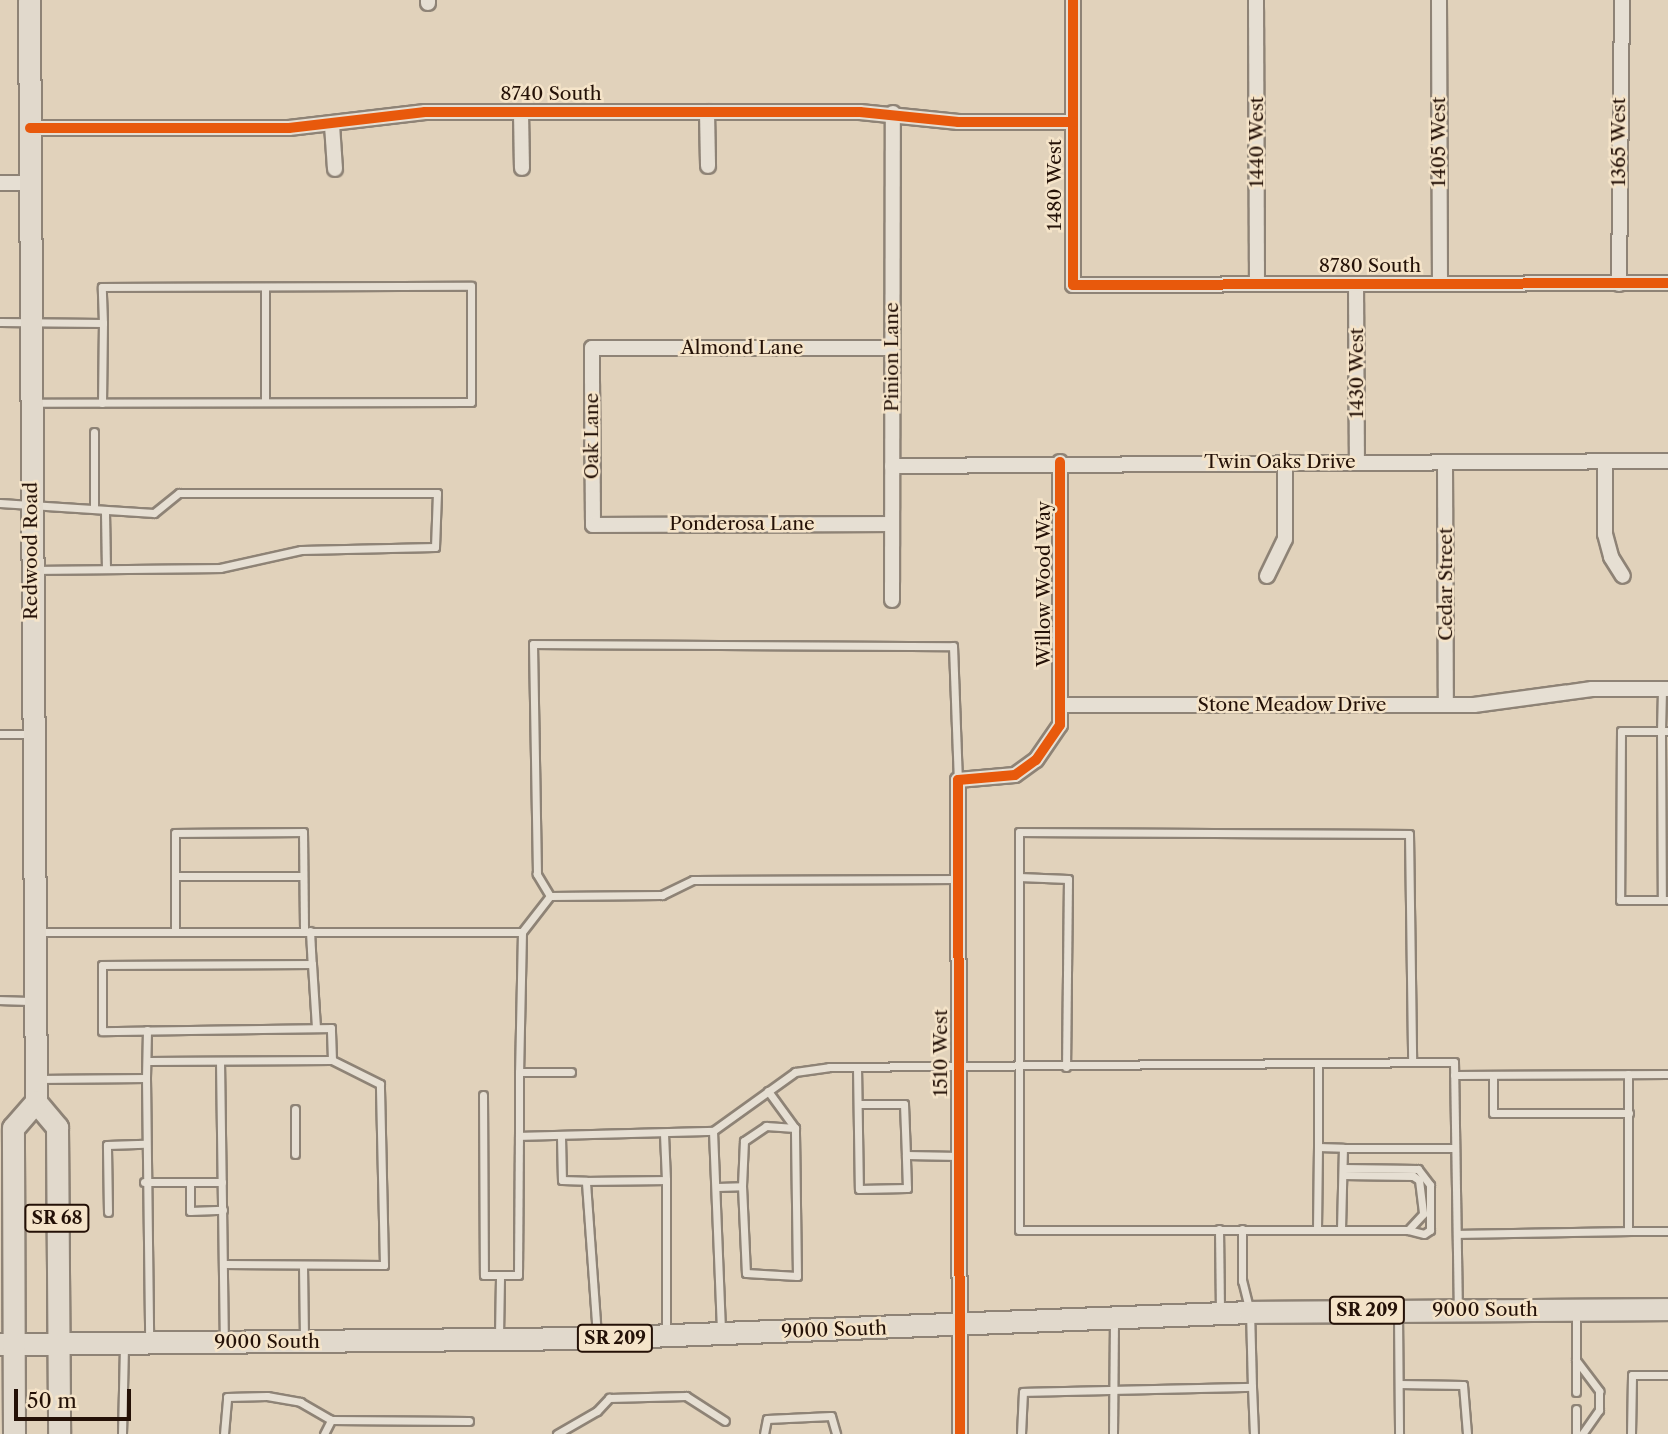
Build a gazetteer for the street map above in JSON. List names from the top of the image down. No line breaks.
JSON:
{"streets":{"main road":["Redwood Road","SR 68","SR 209","9000 South"],"street":["8740 South","1440 West","1405 West","1365 West","1480 West","8780 South","Almond Lane","Pinion Lane","1430 West","Oak Lane","Twin Oaks Drive","Ponderosa Lane","Willow Wood Way","Cedar Street","Stone Meadow Drive","1510 West"]},"crossings":[["8740 South","1480 West"],["8740 South","Pinion Lane"],["8740 South","Redwood Road"],["1440 West","8780 South"],["1405 West","8780 South"],["1365 West","8780 South"],["1480 West","8780 South"],["8780 South","1430 West"],["Almond Lane","Pinion Lane"],["Almond Lane","Oak Lane"],["Pinion Lane","Twin Oaks Drive"],["Pinion Lane","Ponderosa Lane"],["1430 West","Twin Oaks Drive"],["Oak Lane","Ponderosa Lane"],["Twin Oaks Drive","Willow Wood Way"],["Twin Oaks Drive","Cedar Street"],["Redwood Road","SR 68"],["Willow Wood Way","Stone Meadow Drive"],["Cedar Street","Stone Meadow Drive"],["1510 West","9000 South"],["SR 68","9000 South"]],"scale_bar":"50 m"}
